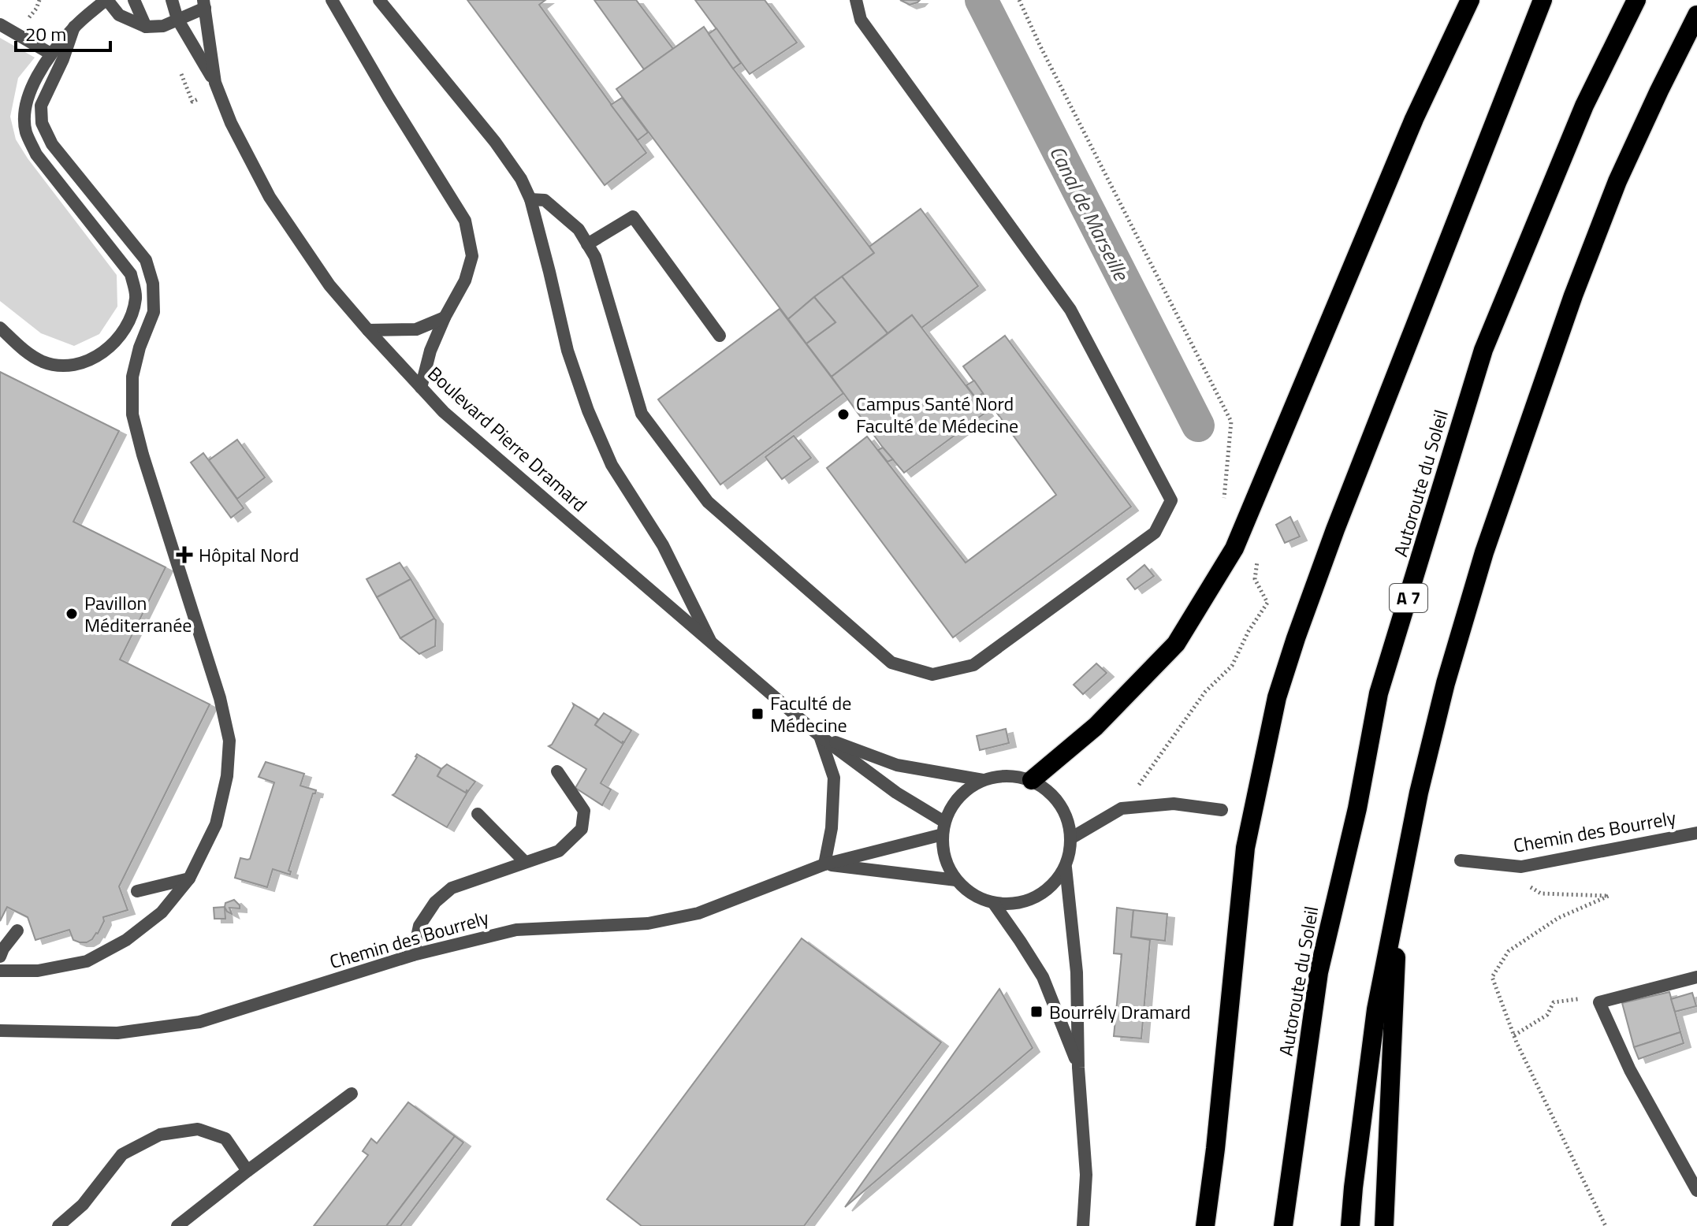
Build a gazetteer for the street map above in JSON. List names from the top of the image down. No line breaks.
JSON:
{"streets":{"highway":["Autoroute du Soleil","A 7"],"street":["Boulevard Pierre Dramard","Chemin des Bourrely"]},"crossings":[["Boulevard Pierre Dramard","Chemin des Bourrely"]],"water":["Canal de Marseille"],"places":{"other":["Campus Santé Nord Faculté de Médecine","Pavillon Méditerranée"],"health":["Hôpital Nord"],"transit":["Faculté de Médecine","Bourrély Dramard"]},"scale_bar":"20 m"}
